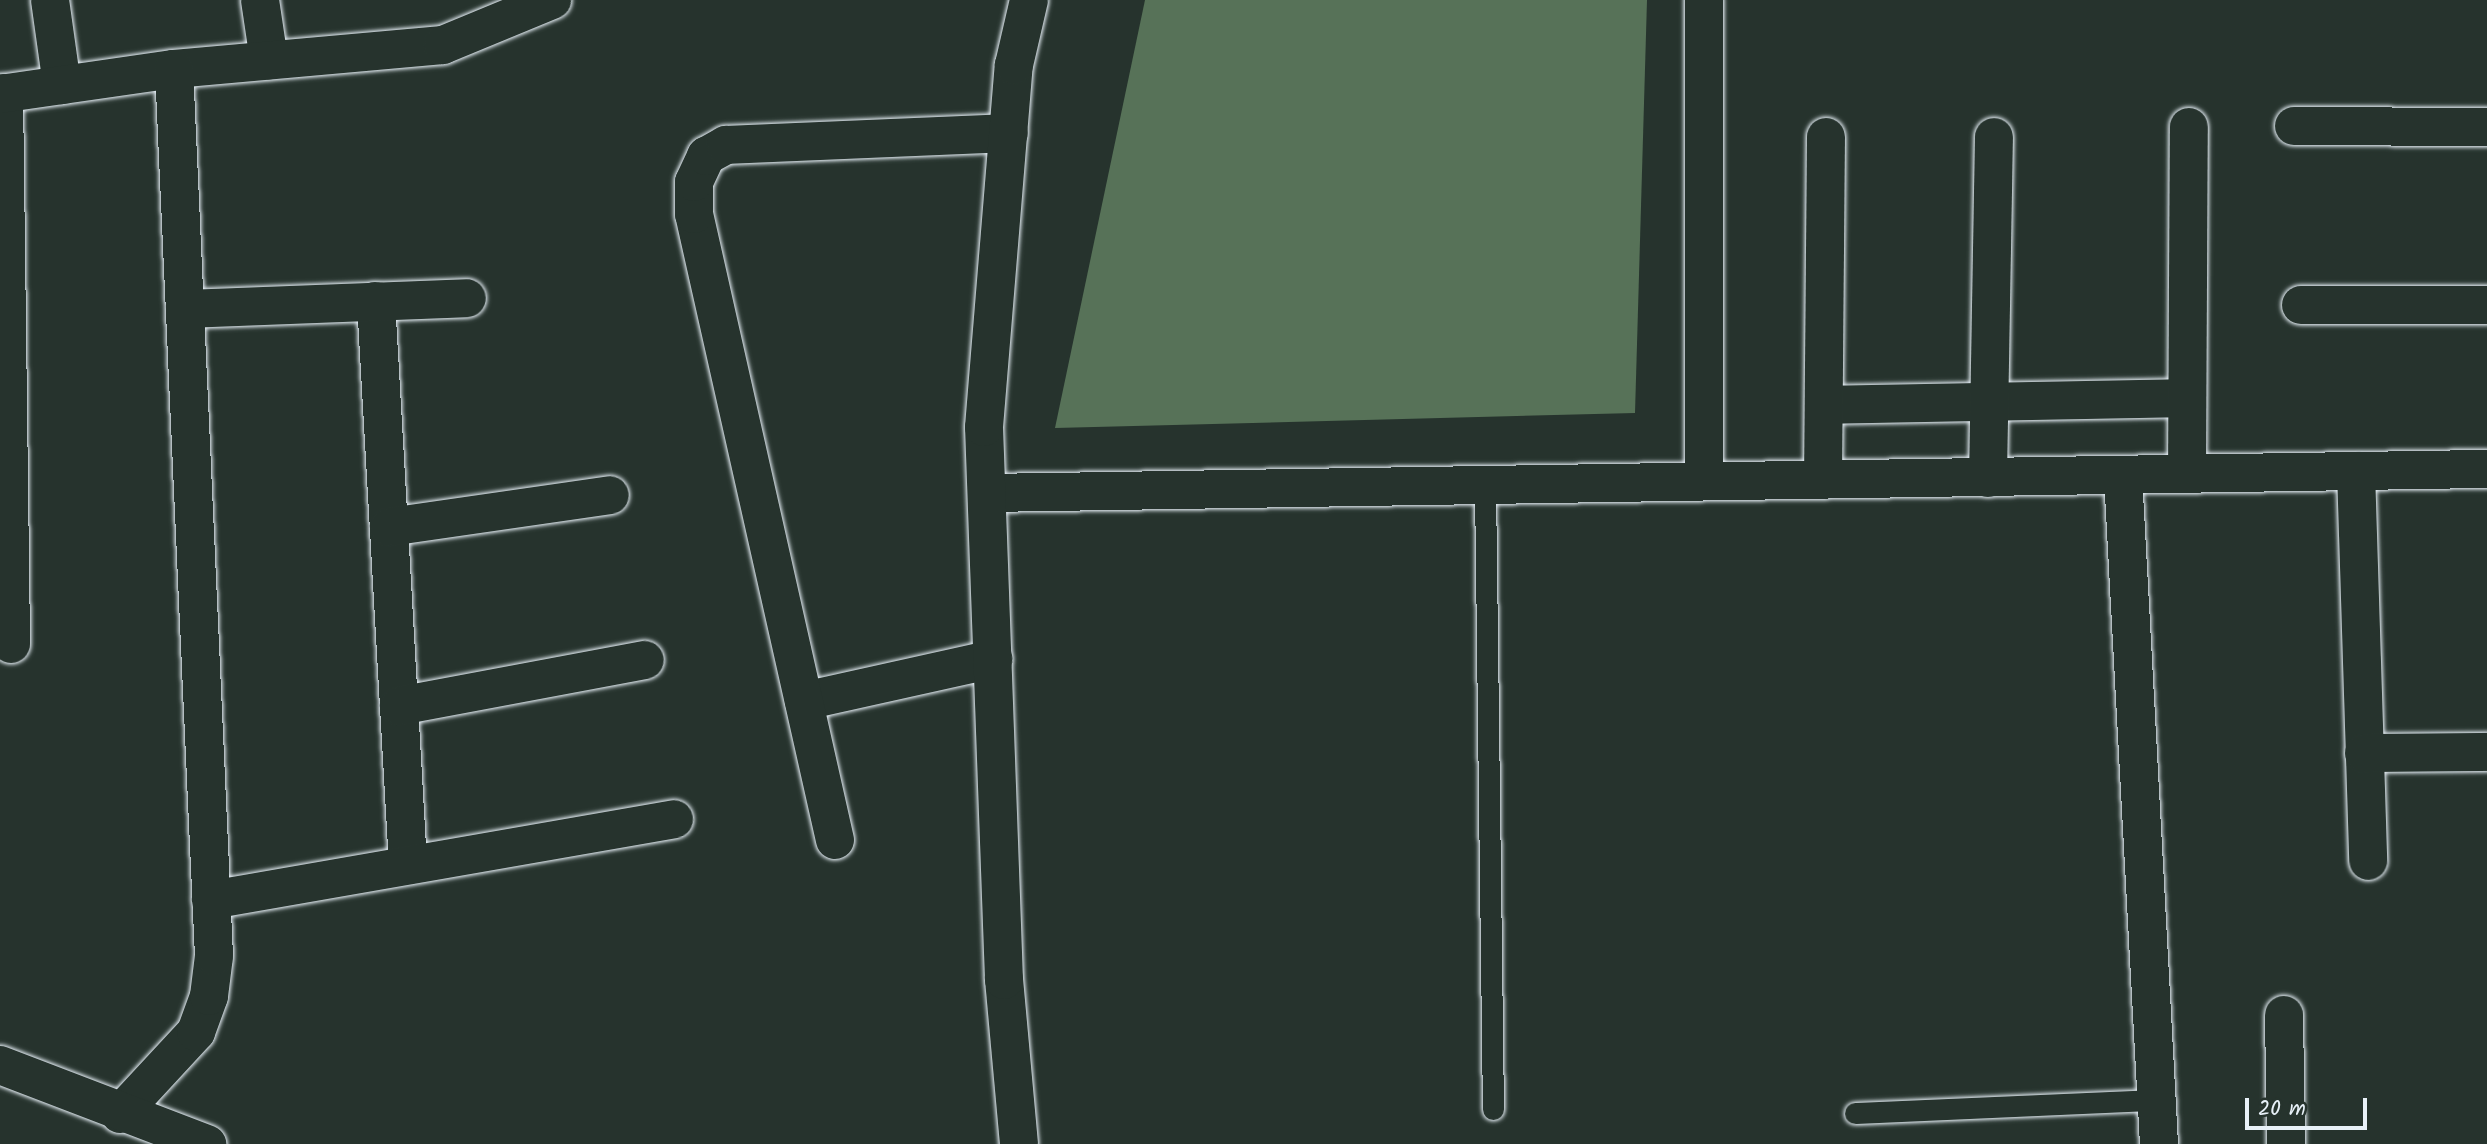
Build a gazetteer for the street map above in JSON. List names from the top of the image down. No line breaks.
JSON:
{"scale_bar":"20 m"}
